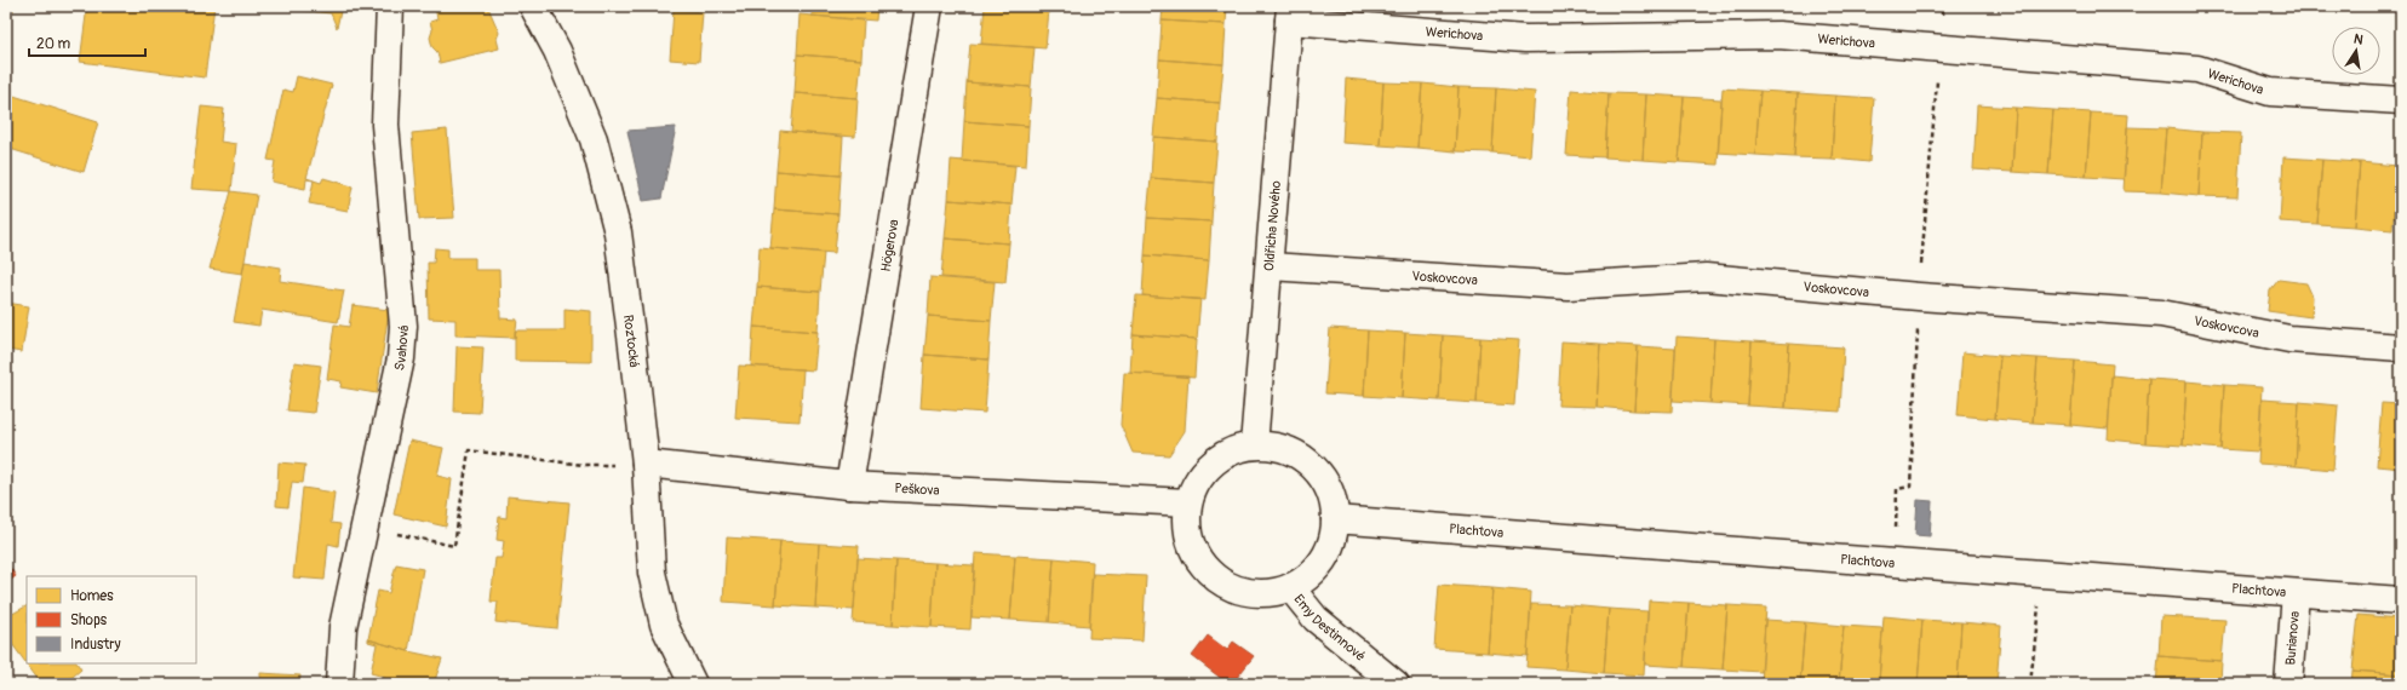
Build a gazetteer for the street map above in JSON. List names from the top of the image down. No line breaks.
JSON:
{"streets":{"street":["Werichova","Oldřicha Nového","Högerova","Voskovcova","Roztocká","Svahová","Peškova","Plachtova","Emy Destinnové","Burianova"]},"crossings":[["Werichova","Oldřicha Nového"],["Oldřicha Nového","Voskovcova"],["Oldřicha Nového","Peškova"],["Oldřicha Nového","Plachtova"],["Oldřicha Nového","Emy Destinnové"],["Högerova","Peškova"],["Roztocká","Peškova"],["Peškova","Plachtova"],["Peškova","Emy Destinnové"],["Plachtova","Emy Destinnové"],["Plachtova","Burianova"]],"legend":["Homes","Shops","Industry"],"scale_bar":"20 m","north":"top"}
